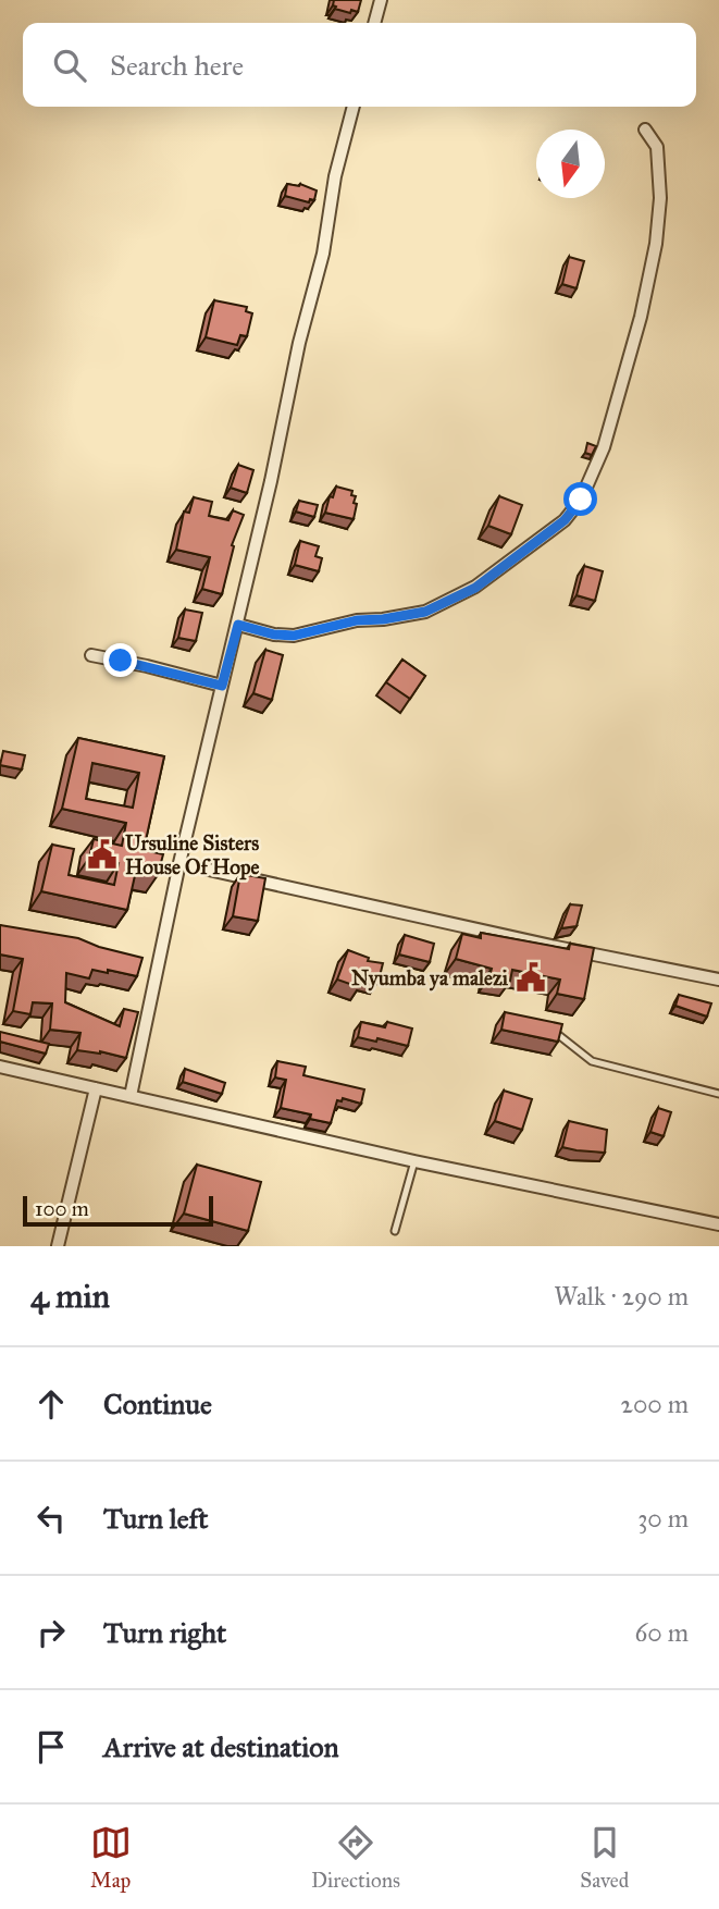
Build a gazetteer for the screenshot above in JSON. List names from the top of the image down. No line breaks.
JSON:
{"places":{"public building":["Ursuline Sisters House Of Hope","Nyumba ya malezi"]},"scale_bar":"100 m","north":"bottom","page":{"search":"Search here","scale":"100 m","heading":["4 min","Walk · 290 m"],"list":[["Continue","200 m"],["Turn left","30 m"],["Turn right","60 m"],"Arrive at destination"],"nav":["Map","Directions","Saved"]}}
